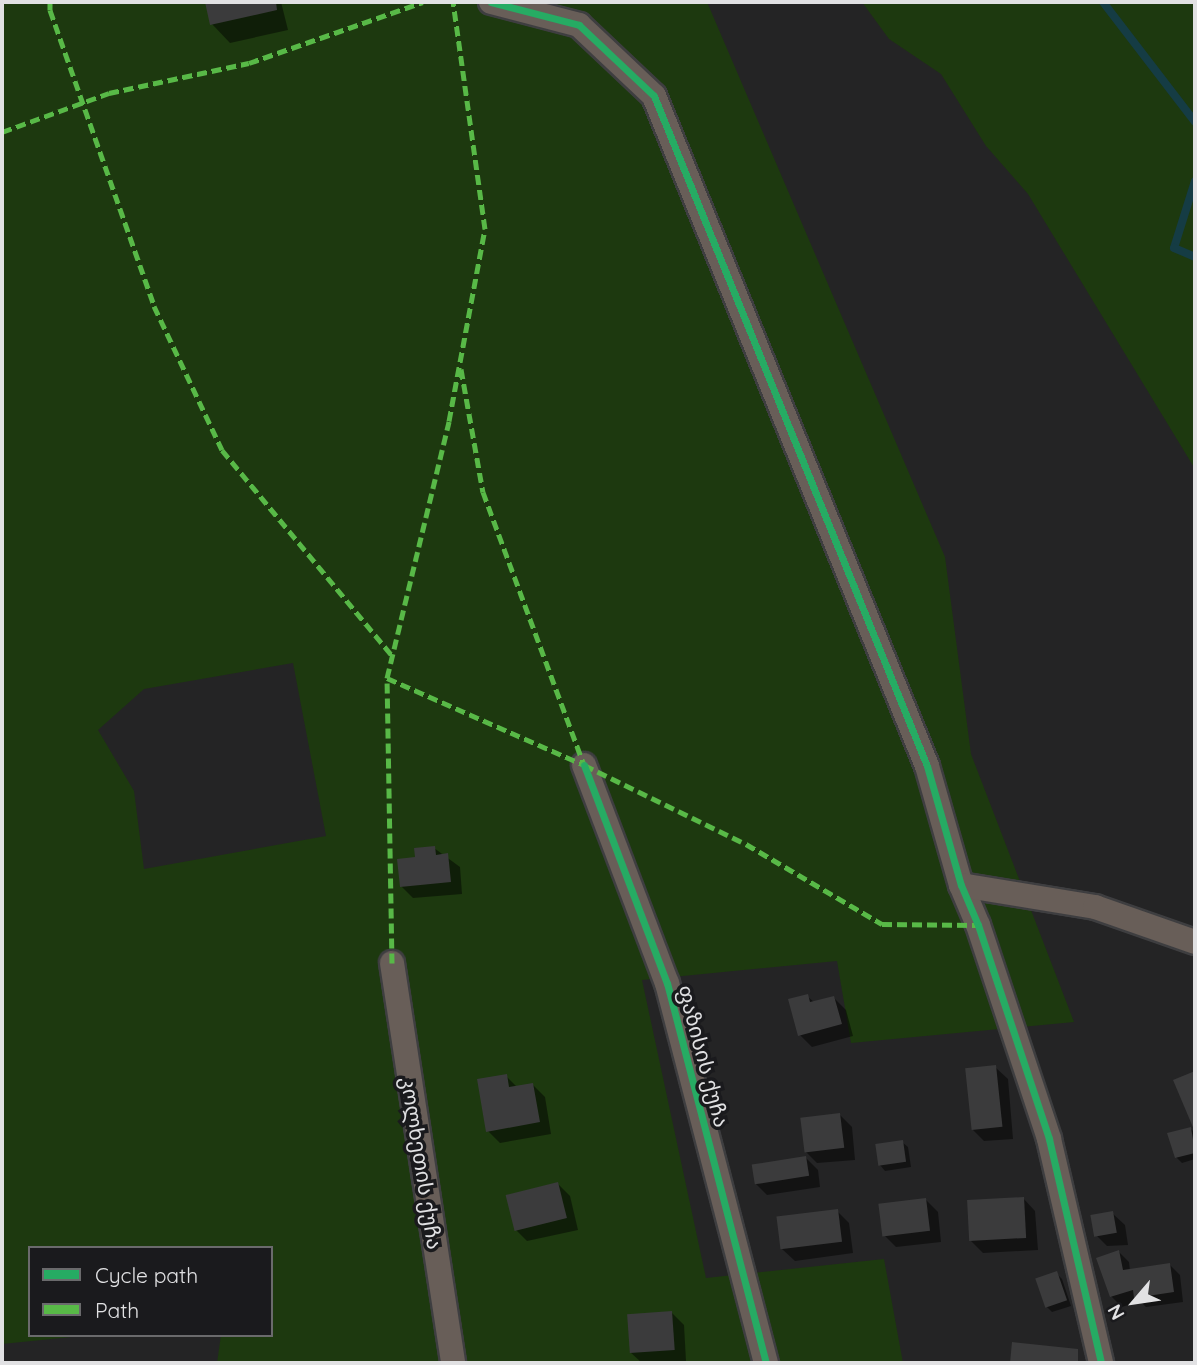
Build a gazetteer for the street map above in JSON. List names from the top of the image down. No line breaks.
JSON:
{"streets":{"street":["ფაზისის ქუჩა","კოლხეთის ქუჩა"]},"legend":["Cycle path","Path"],"north":"bottom left"}
